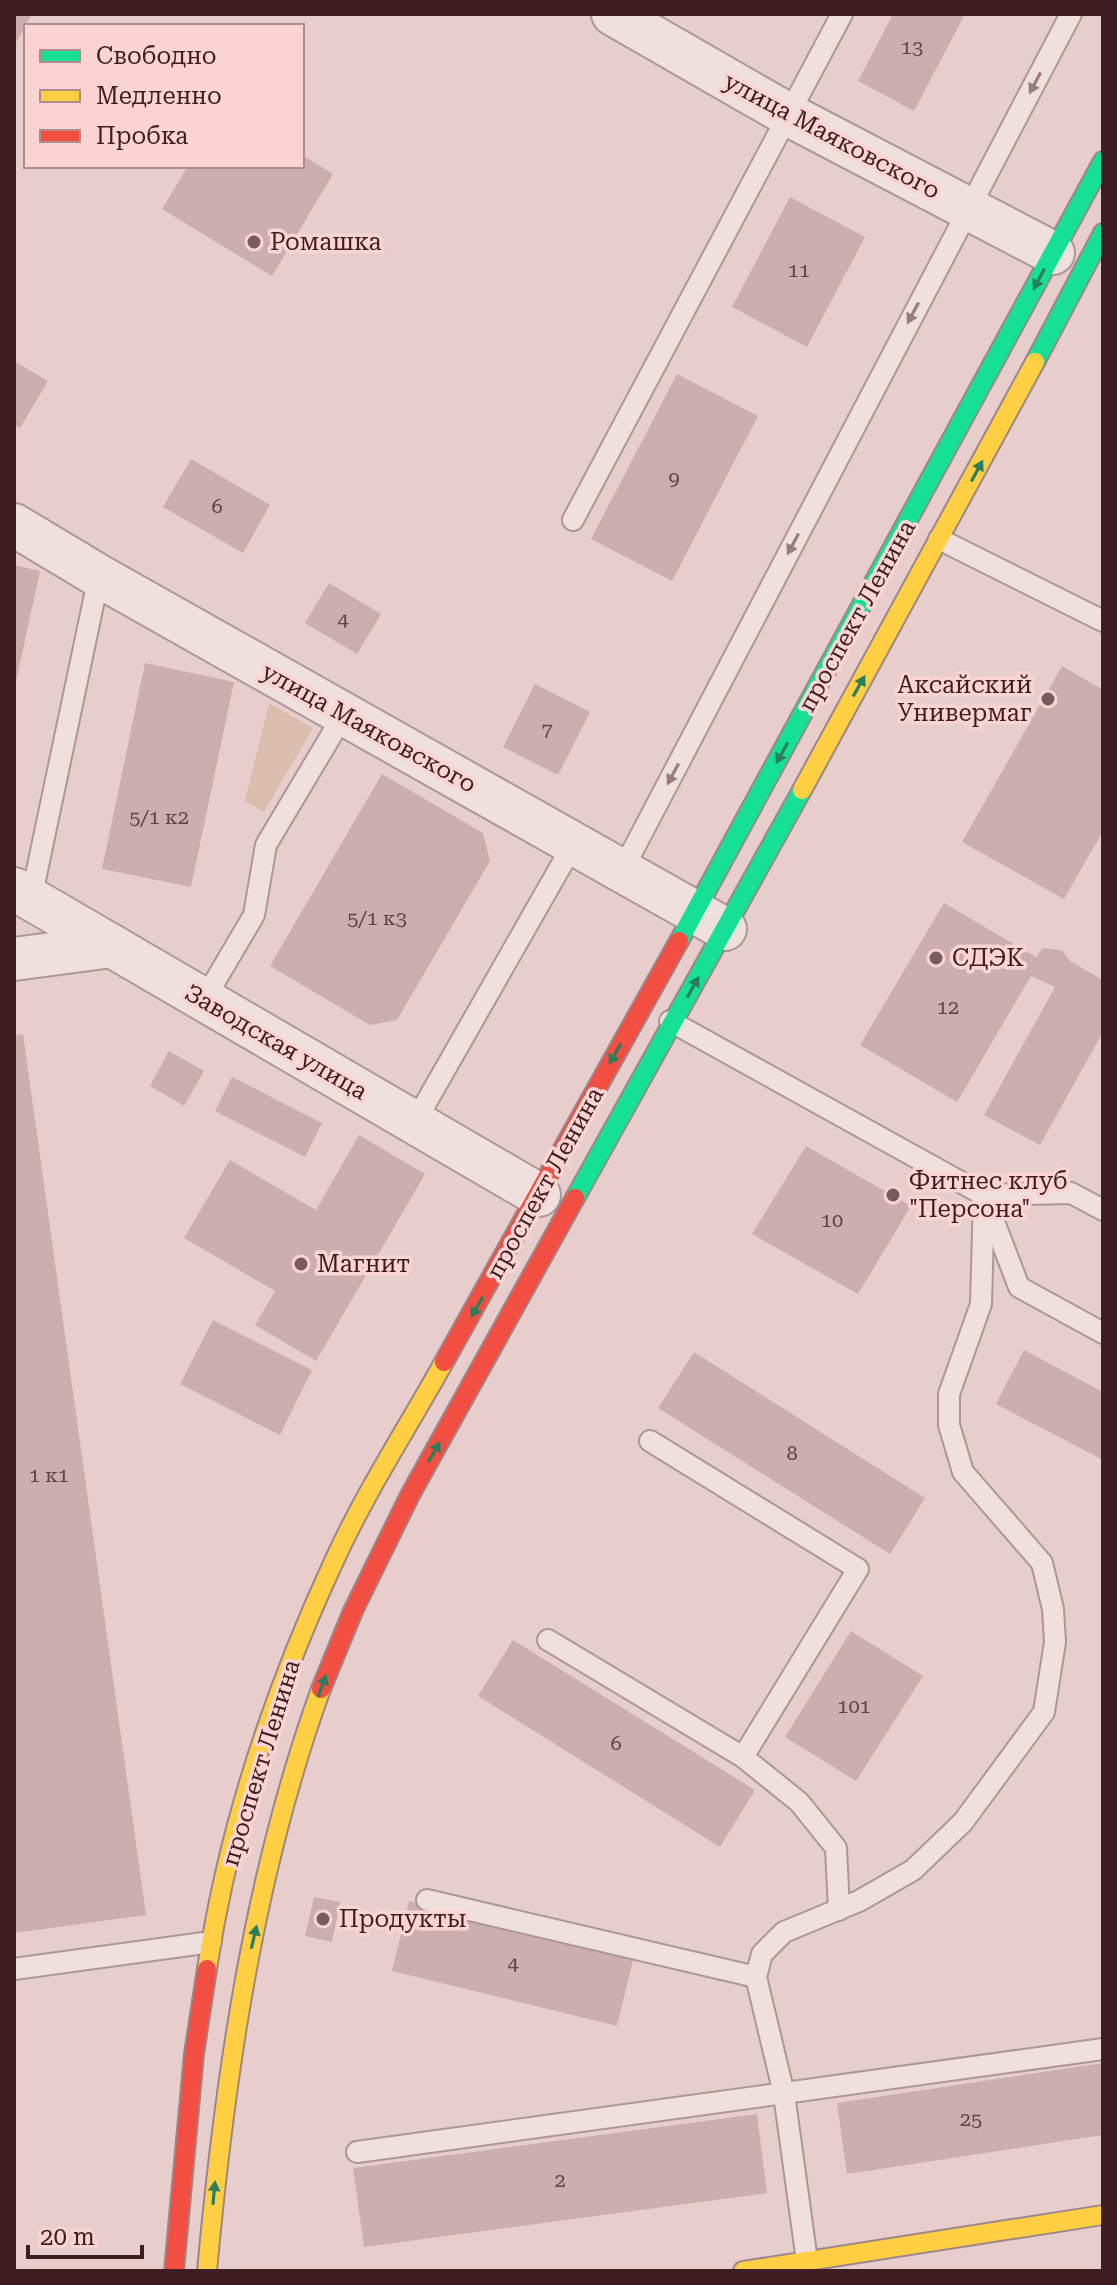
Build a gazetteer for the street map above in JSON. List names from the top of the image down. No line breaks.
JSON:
{"streets":{"main road":["проспект Ленина"],"street":["улица Маяковского","Заводская улица"]},"crossings":[["улица Маяковского","проспект Ленина"],["проспект Ленина","Заводская улица"]],"places":["Ромашка","Аксайский Универмаг","СДЭК","Фитнес клуб \"Персона\"","Магнит","Продукты"],"house_numbers":["13","11","9","6","4","7","5/1 к2","5/1 к3","12","10","8","1 к1","101","6","4","25","2"],"legend":["Свободно","Медленно","Пробка"],"scale_bar":"20 m"}
